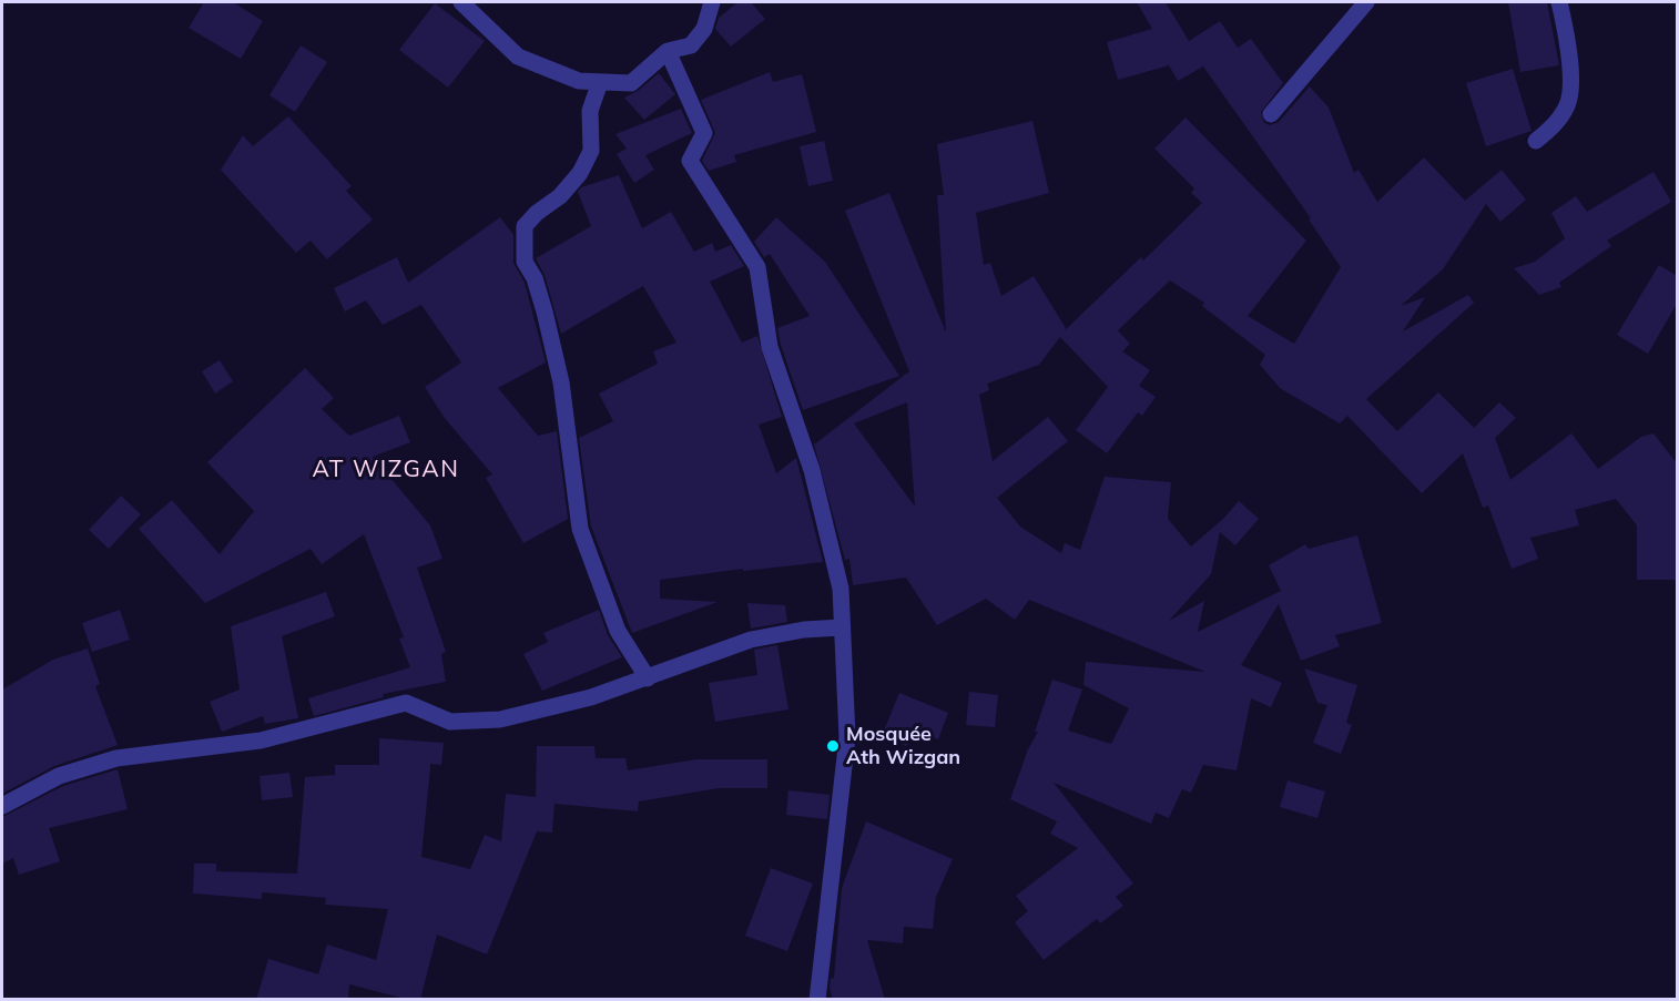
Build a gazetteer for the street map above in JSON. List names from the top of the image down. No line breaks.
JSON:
{"districts":["AT WIZGAN"],"places":["Mosquée Ath Wizgan"]}
